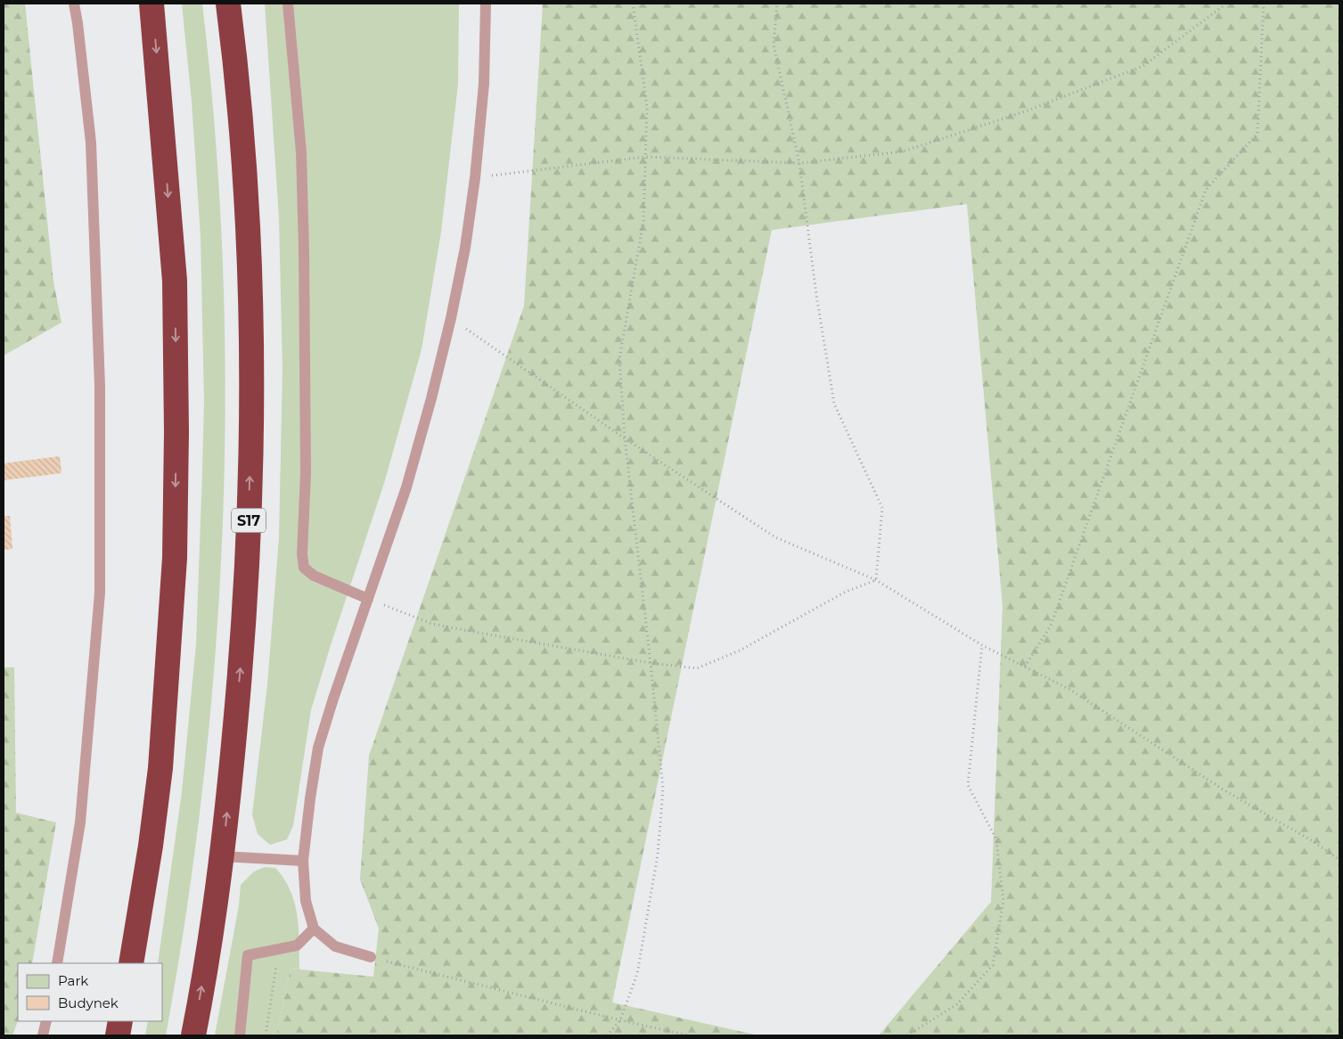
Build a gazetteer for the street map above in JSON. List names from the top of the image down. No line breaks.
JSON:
{"streets":{"highway":["S17"]},"legend":["Park","Budynek"]}
